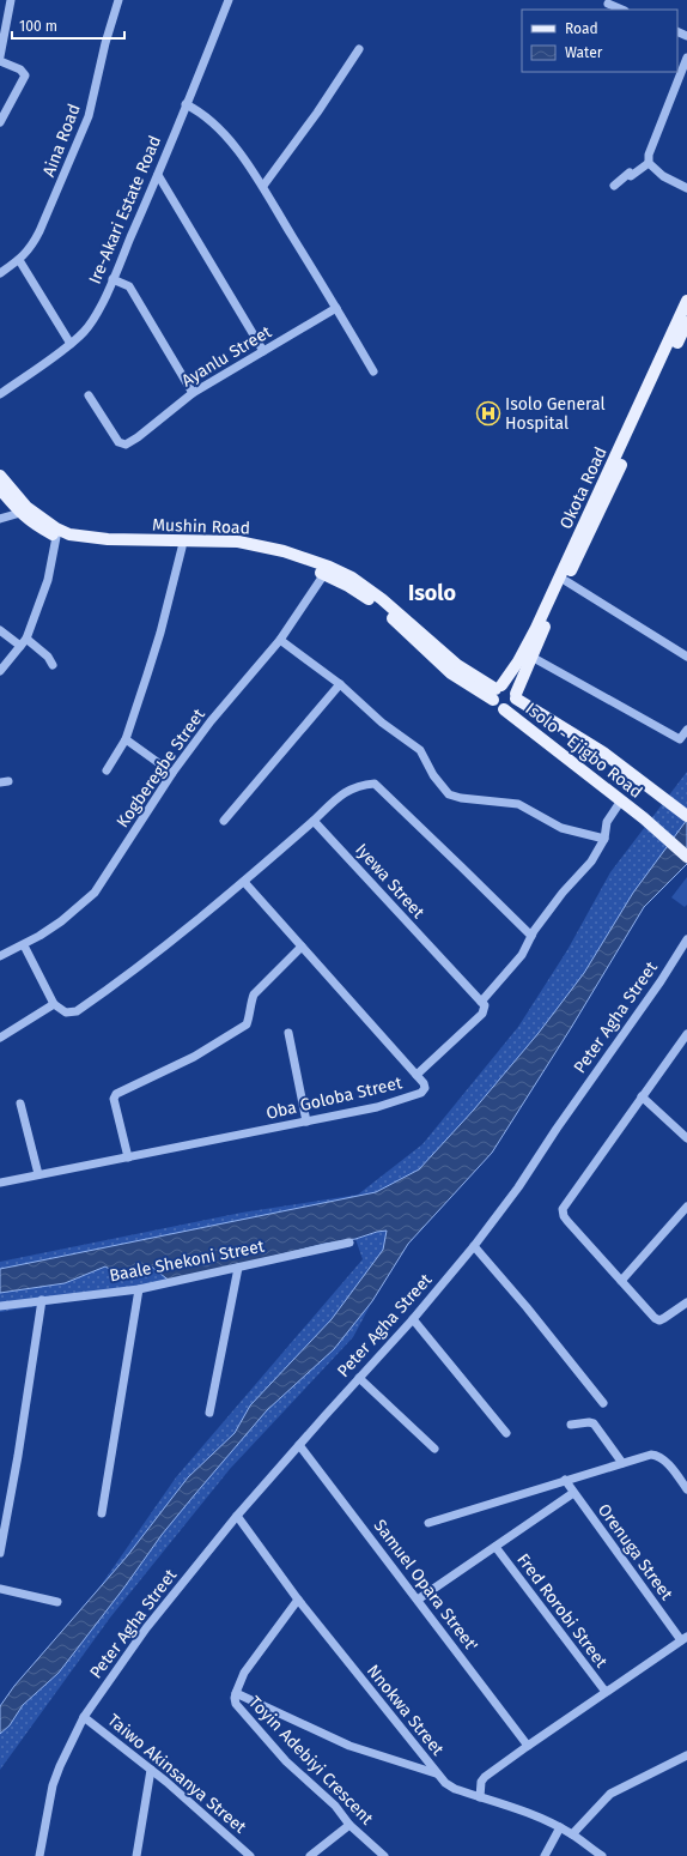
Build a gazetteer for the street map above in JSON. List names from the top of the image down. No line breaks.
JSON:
{"streets":{"main road":["Okota Road","Mushin Road","Isolo - Ejigbo Road"],"street":["Aina Road","Ire-Akari Estate Road","Ayanlu Street","Kogberegbe Street","Iyewa Street","Peter Agha Street","Oba Goloba Street","Baale Shekoni Street","Orenuga Street","Samuel Opara Street'","Fred Rorobi Street","Nnokwa Street","Toyin Adebiyi Crescent","Taiwo Akinsanya Street"]},"crossings":[["Okota Road","Mushin Road"],["Okota Road","Isolo - Ejigbo Road"],["Mushin Road","Isolo - Ejigbo Road"],["Mushin Road","Kogberegbe Street"],["Peter Agha Street","Samuel Opara Street'"],["Peter Agha Street","Nnokwa Street"],["Peter Agha Street","Taiwo Akinsanya Street"],["Nnokwa Street","Toyin Adebiyi Crescent"]],"districts":["Isolo"],"places":{"hospital":["Isolo General Hospital"]},"legend":["Road","Water"],"scale_bar":"100 m"}
